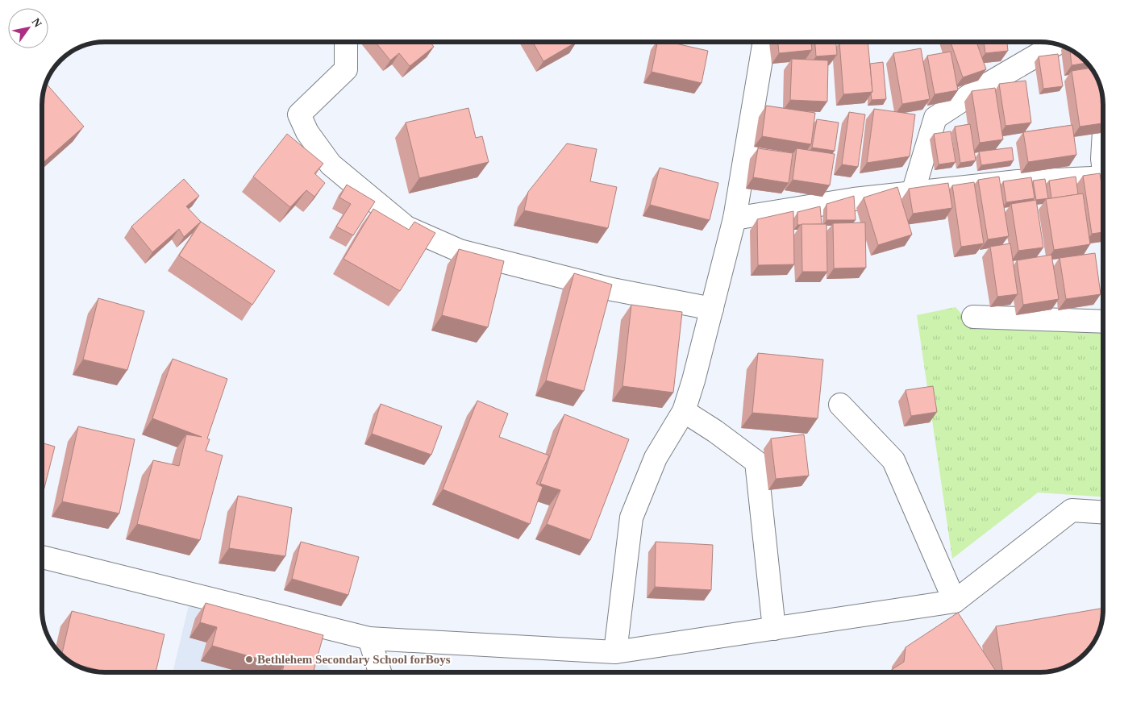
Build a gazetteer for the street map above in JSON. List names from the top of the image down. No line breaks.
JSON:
{"places":["Bethlehem Secondary School forBoys"],"north":"top right"}
